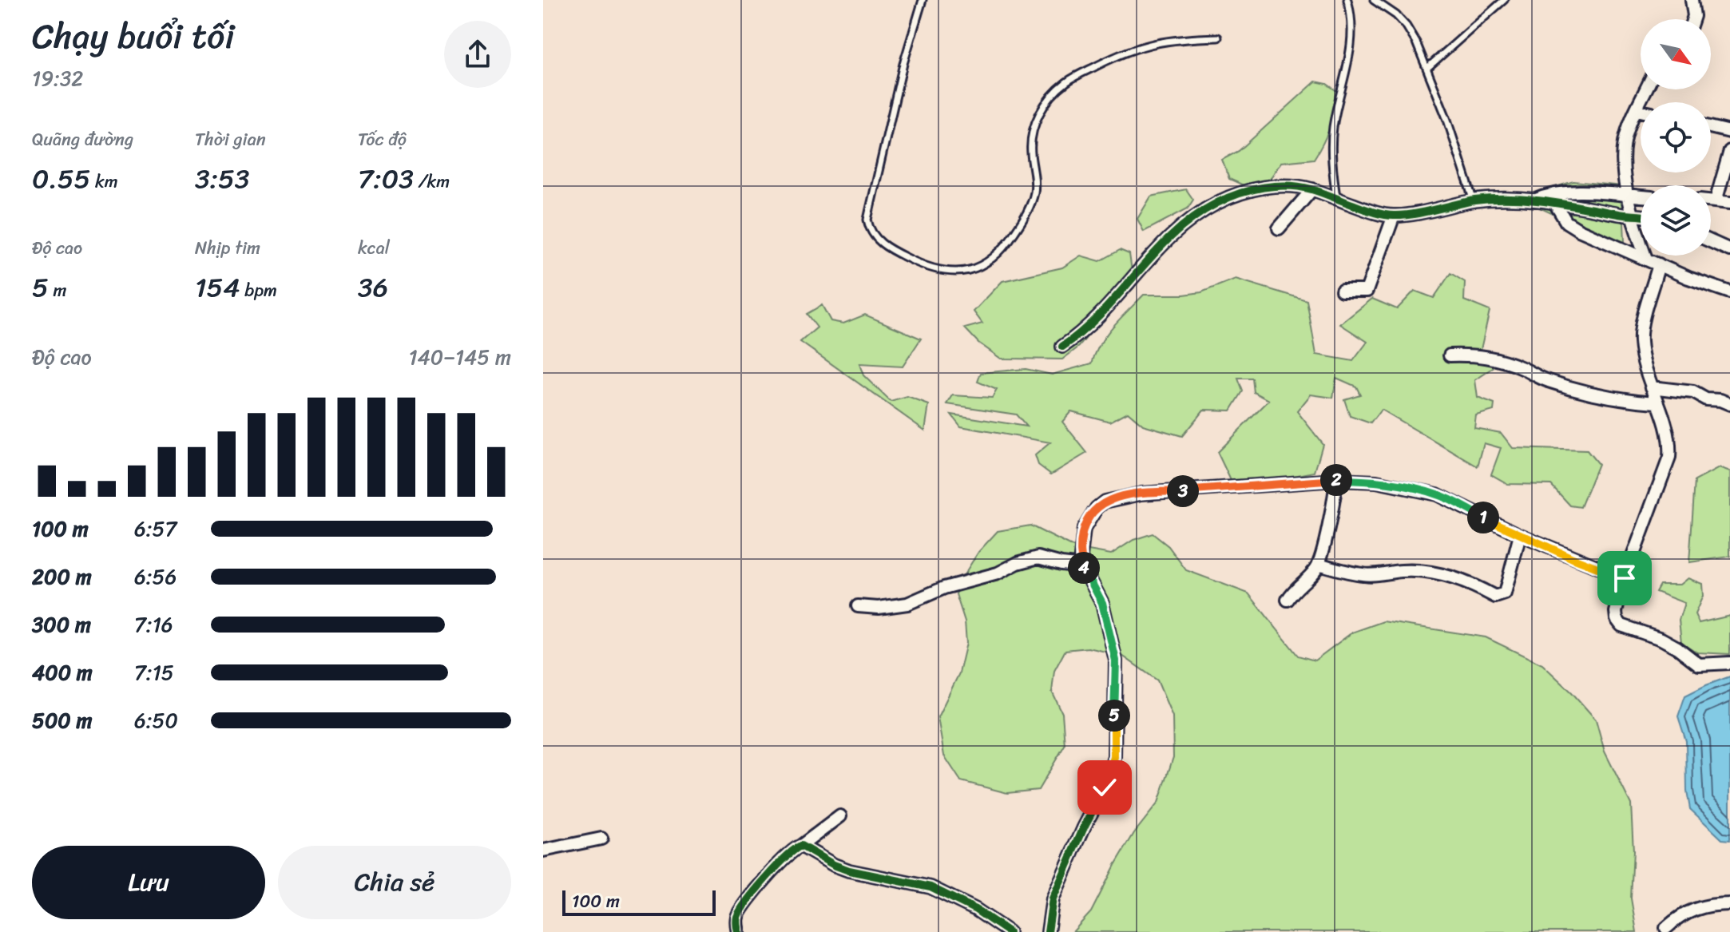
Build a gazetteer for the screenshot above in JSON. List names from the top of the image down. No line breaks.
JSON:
{"scale_bar":"100 m","north":"bottom right","page":{"heading":["Chạy buổi tối","19:32"],"stats":[["Quãng đường","0.55 km"],["Thời gian","3:53"],["Tốc độ","7:03 /km"],["Độ cao","5 m"],["Nhịp tim","154 bpm"],["kcal","36"]],"chart":["Độ cao","140–145 m"],"pins":["2","3","1","4","5"],"list":[{"name":"100 m","note":"6:57"},{"name":"200 m","note":"6:56"},{"name":"300 m","note":"7:16"},{"name":"400 m","note":"7:15"},{"name":"500 m","note":"6:50"}],"buttons":["Lưu","Chia sẻ"],"scale":"100 m"}}
